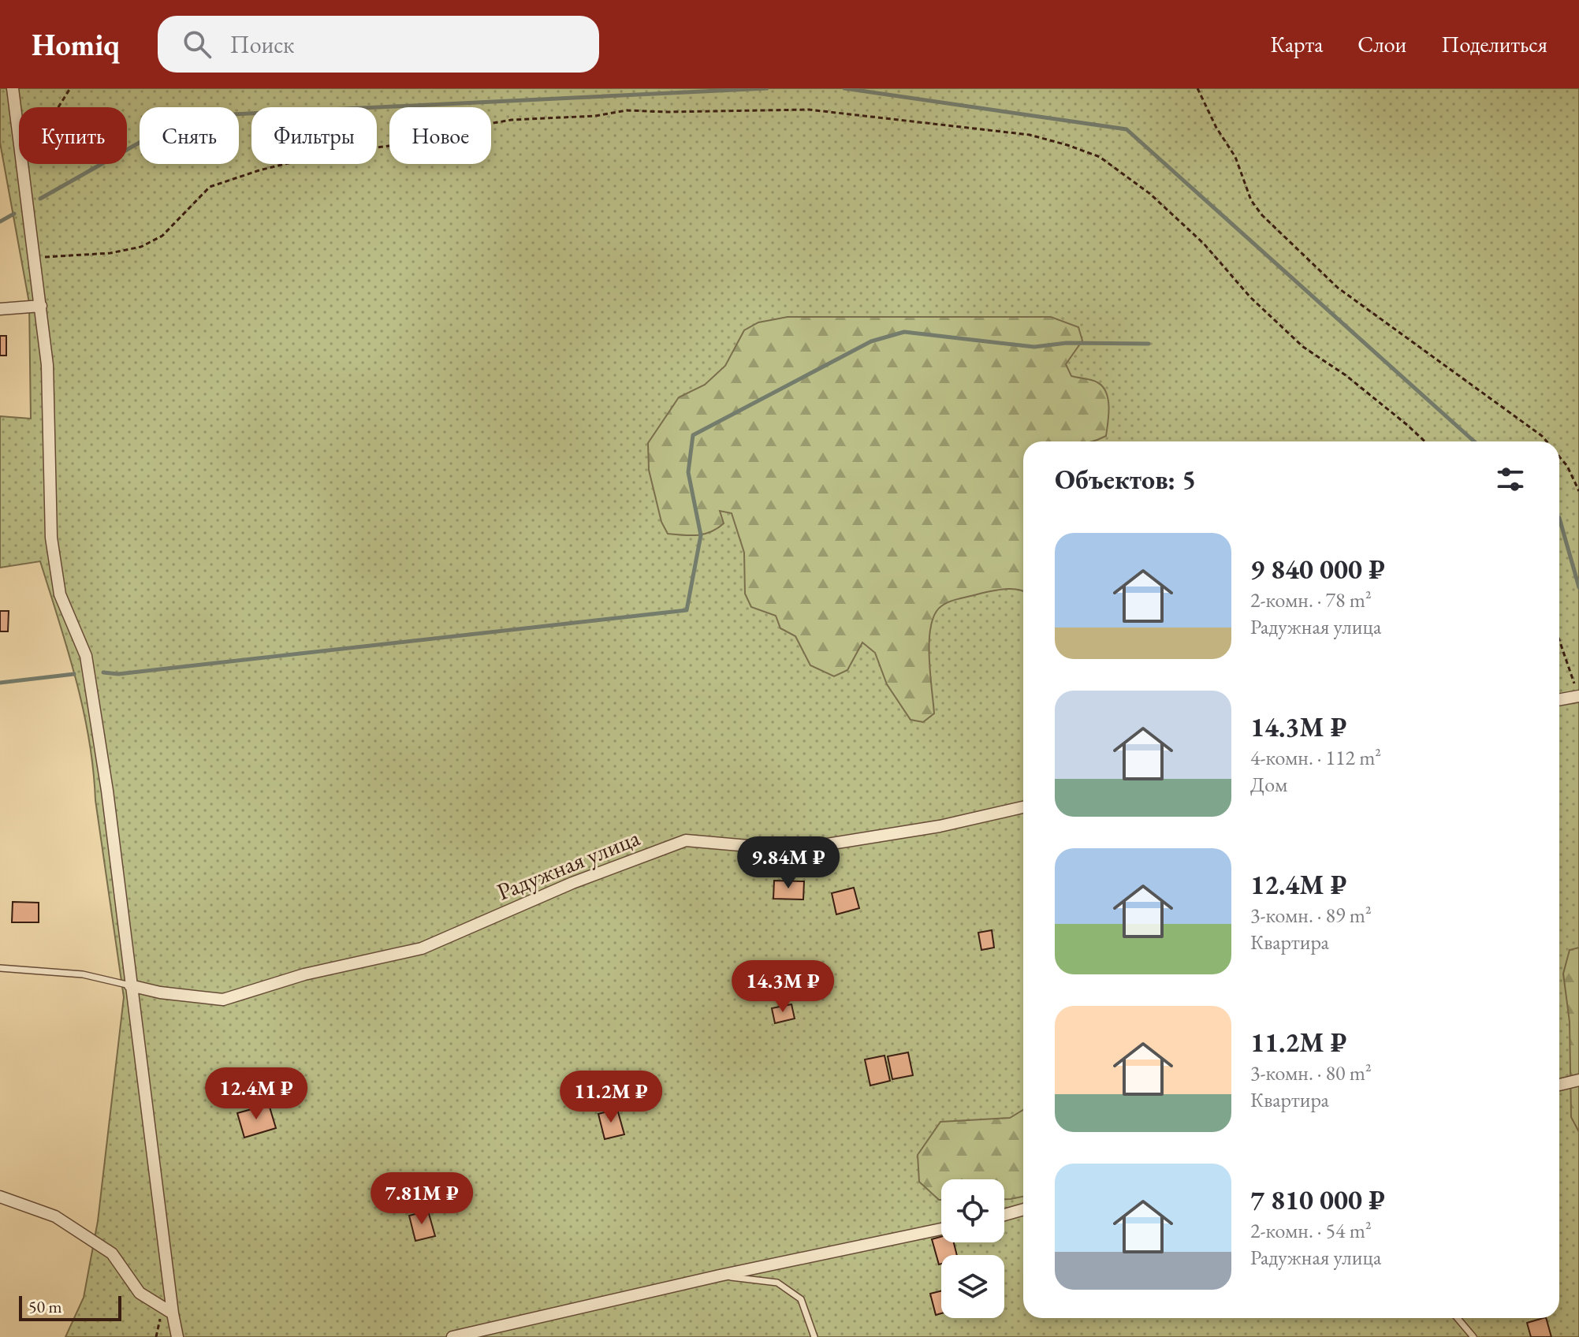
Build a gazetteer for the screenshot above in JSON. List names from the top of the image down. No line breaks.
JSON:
{"streets":{"street":["Радужная улица"]},"scale_bar":"50 m","page":{"header":"Homiq","search":"Поиск","nav":["Карта","Слои","Поделиться"],"chip":["Купить","Снять","Фильтры","Новое"],"heading":"Объектов: 5","list":[{"name":"9 840 000 ₽","note":"2-комн. · 78 m² · Радужная улица"},{"name":"14.3M ₽","note":"4-комн. · 112 m² · Дом"},{"name":"12.4M ₽","note":"3-комн. · 89 m² · Квартира"},{"name":"11.2M ₽","note":"3-комн. · 80 m² · Квартира"},{"name":"7 810 000 ₽","note":"2-комн. · 54 m² · Радужная улица"}],"price":["9.84M ₽","14.3M ₽","12.4M ₽","11.2M ₽","7.81M ₽"],"scale":"50 m"}}
